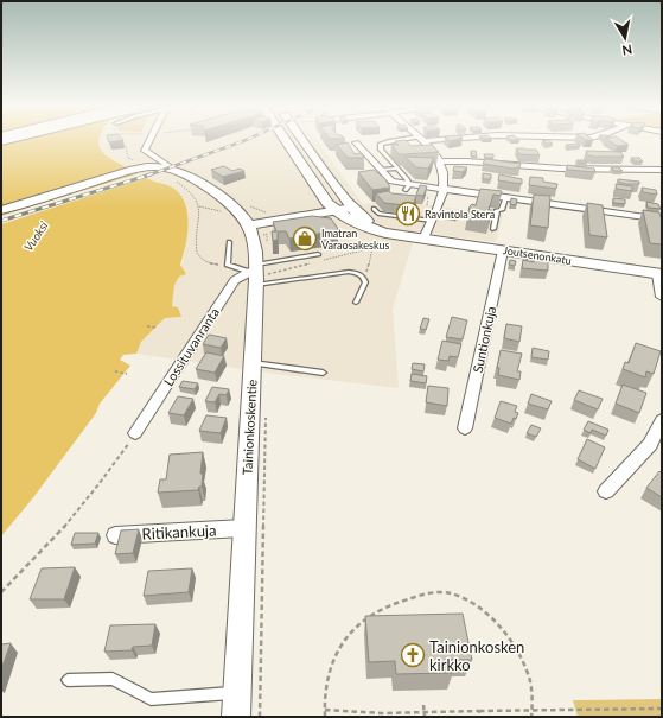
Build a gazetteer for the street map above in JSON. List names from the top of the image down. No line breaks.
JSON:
{"streets":{"main road":["Joutsenonkatu"],"street":["Suntionkuja","Lossituvanranta","Tainionkoskentie","Ritikankuja"]},"crossings":[["Joutsenonkatu","Suntionkuja"],["Lossituvanranta","Tainionkoskentie"],["Tainionkoskentie","Ritikankuja"]],"water":["Vuoksi"],"places":{"restaurant":["Ravintola Stera"],"shop":["Imatran Varaosakeskus"],"church":["Tainionkosken kirkko"]},"north":"bottom"}
